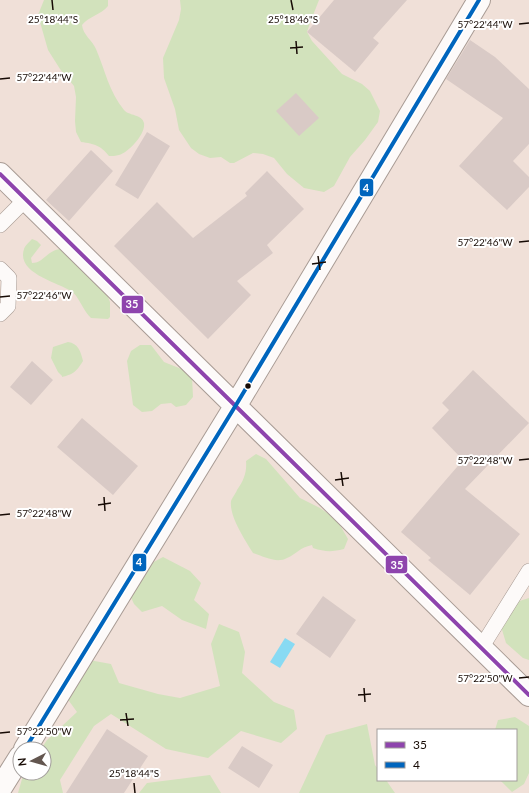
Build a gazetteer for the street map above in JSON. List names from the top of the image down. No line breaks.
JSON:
{"lines":["transit line 4","transit line 35"],"legend":["35","4"],"north":"left","coordinates":["25°18'44\"S","25°18'46\"S","57°22'44\"W","57°22'46\"W","57°22'48\"W","57°22'50\"W"]}
